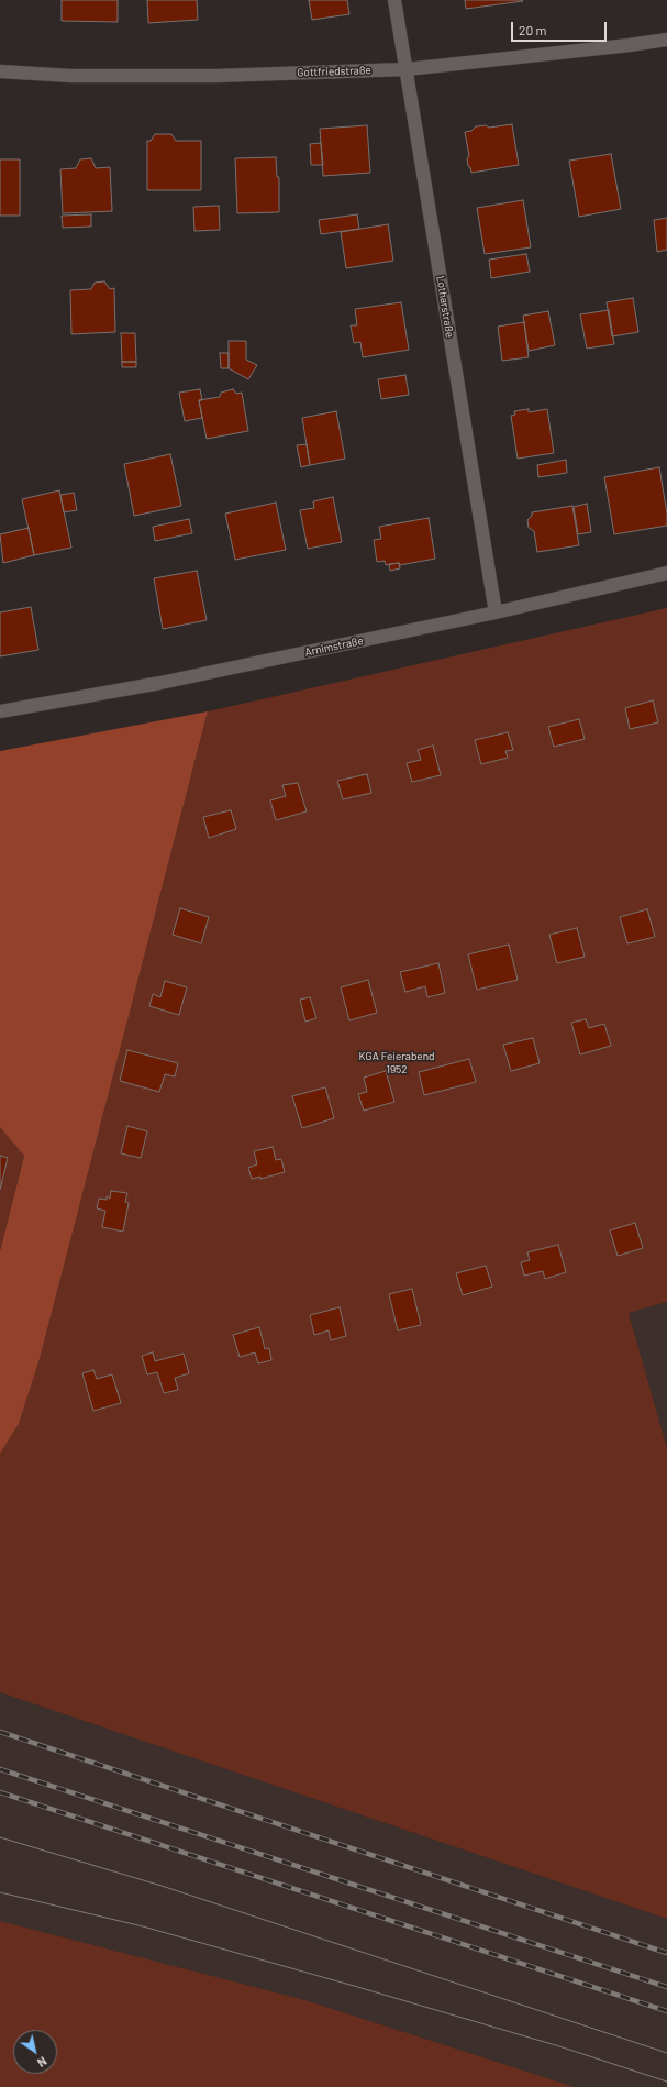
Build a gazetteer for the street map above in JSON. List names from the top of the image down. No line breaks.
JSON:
{"streets":{"street":["Gottfriedstraße","Lotharstraße","Arnimstraße"]},"crossings":[["Gottfriedstraße","Lotharstraße"],["Lotharstraße","Arnimstraße"]],"parks":["KGA Feierabend 1952"],"scale_bar":"20 m","north":"bottom right"}
